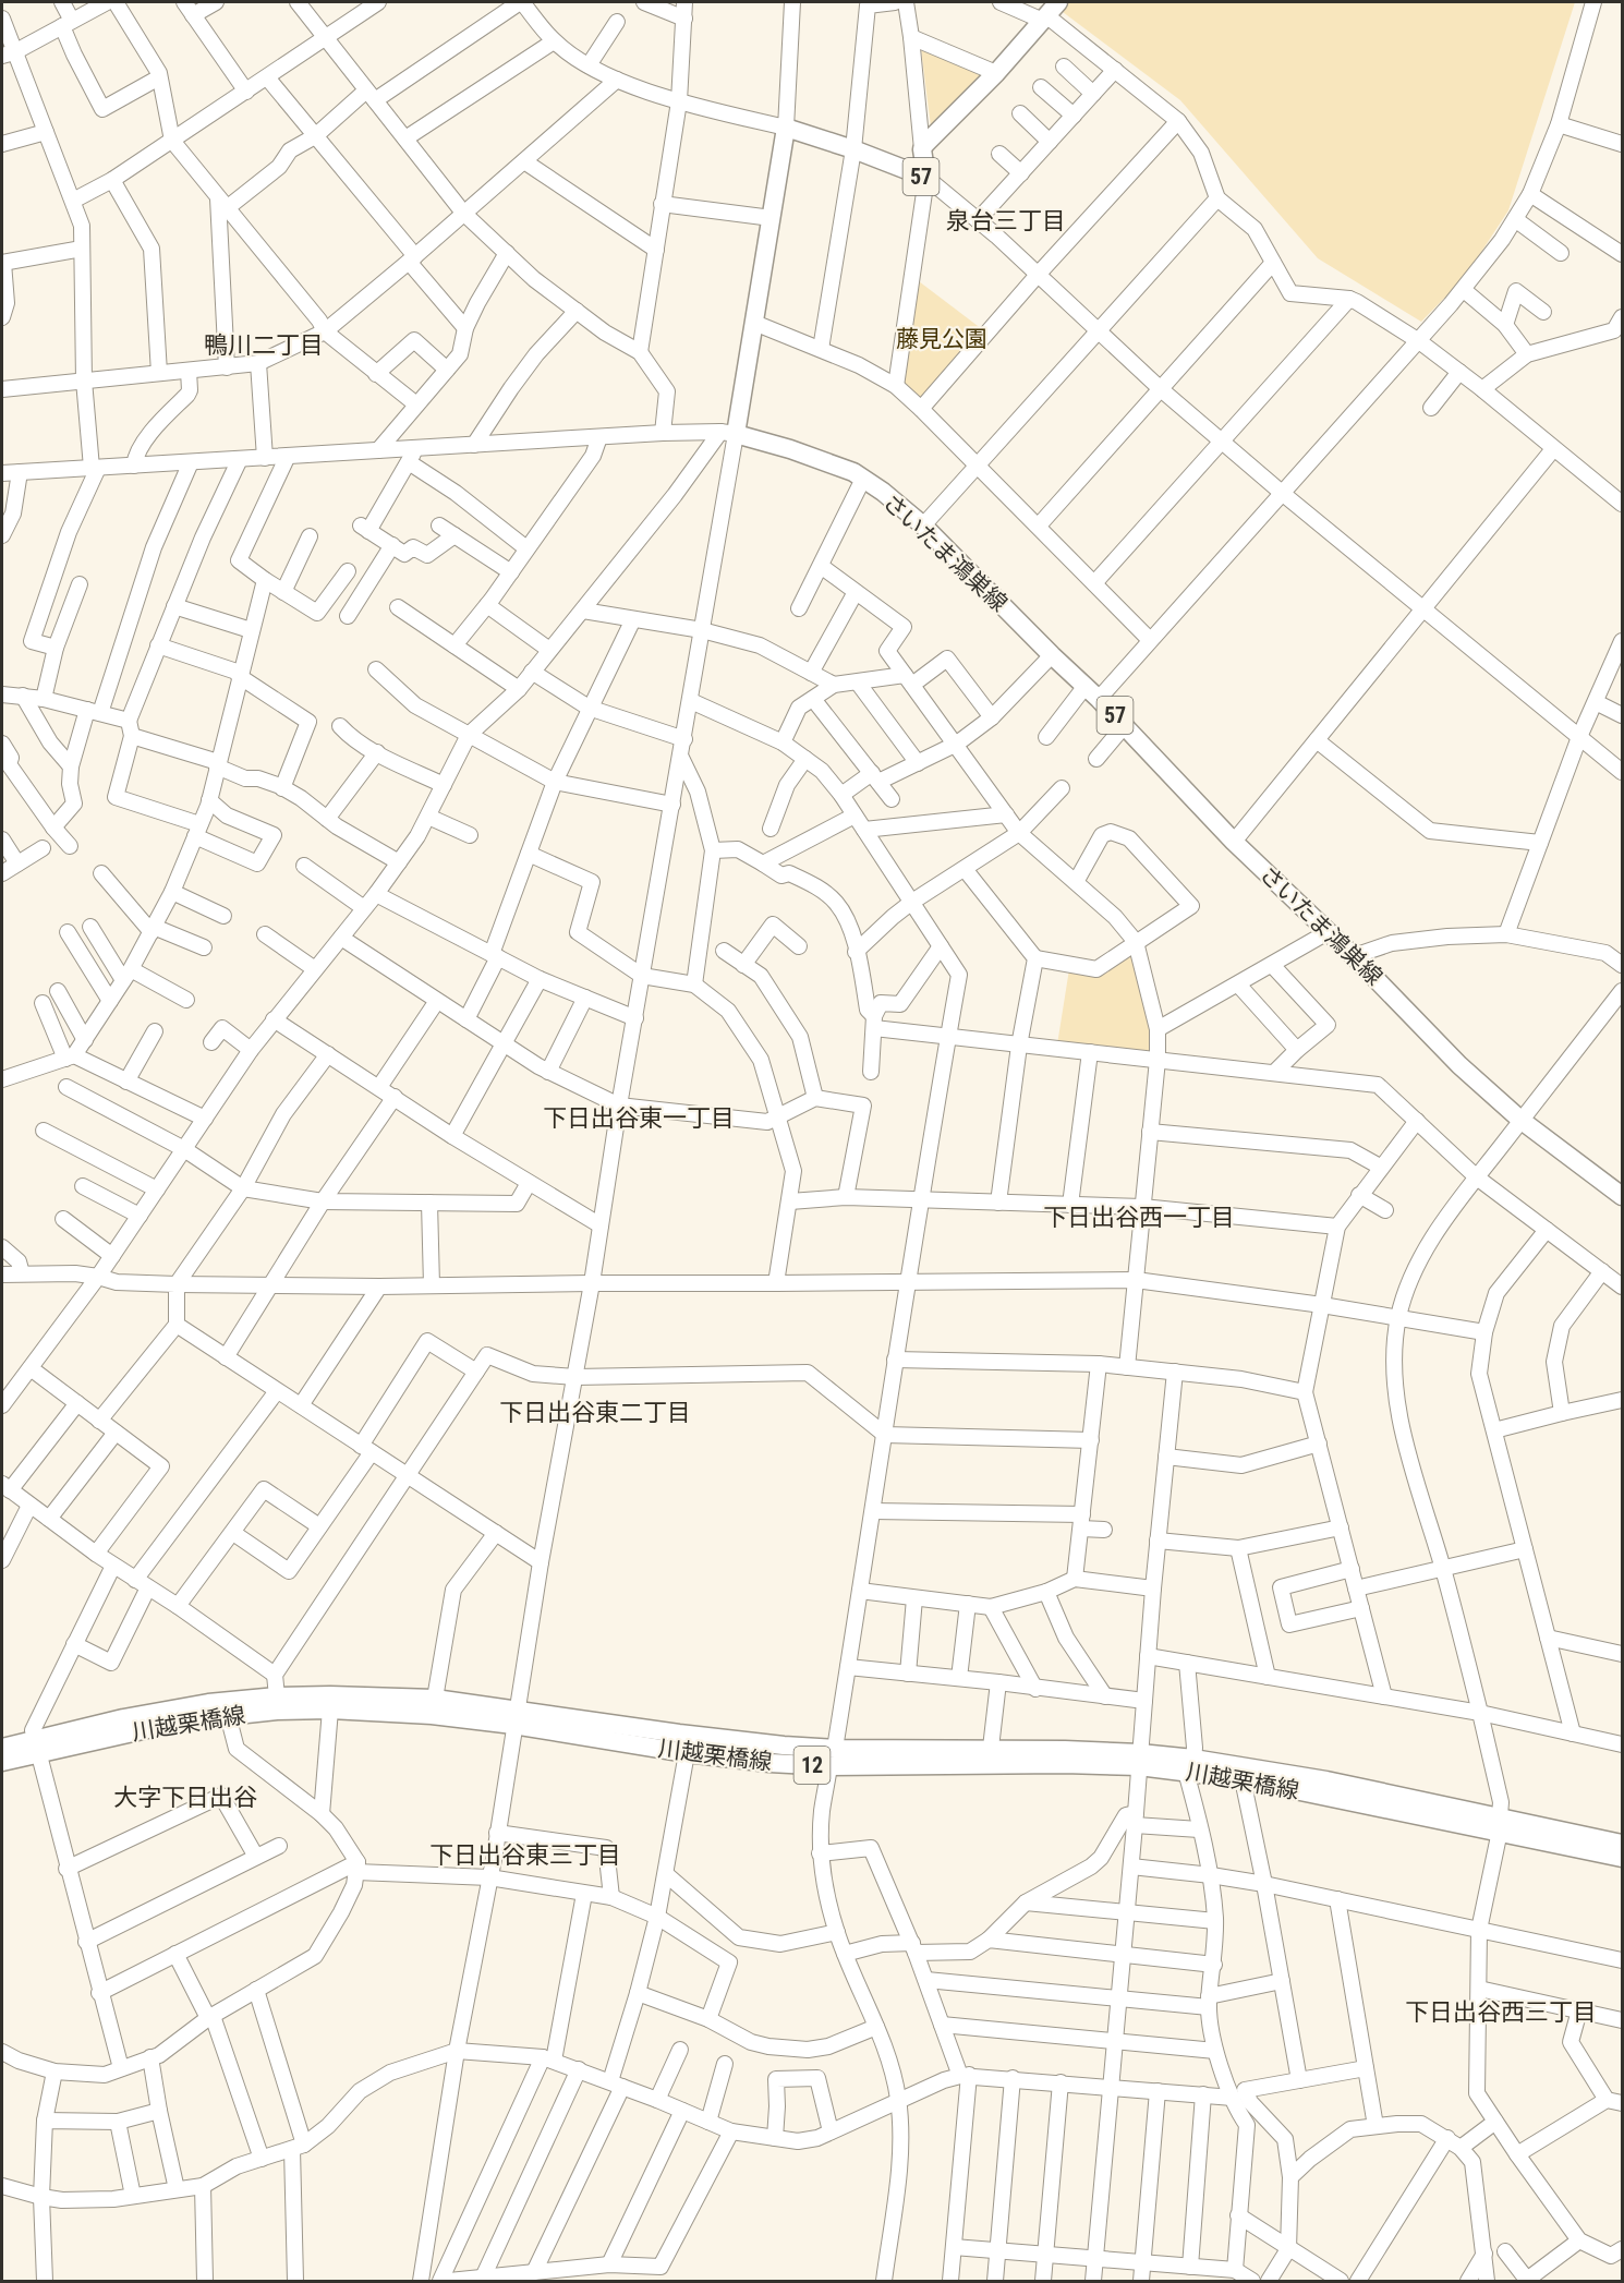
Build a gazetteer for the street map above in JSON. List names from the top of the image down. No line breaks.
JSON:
{"streets":{"main road":["57","さいたま鴻巣線","川越栗橋線","12"]},"districts":["泉台三丁目","鴨川二丁目","下日出谷東一丁目","下日出谷西一丁目","下日出谷東二丁目","大字下日出谷","下日出谷東三丁目","下日出谷西三丁目"],"parks":["藤見公園"]}
